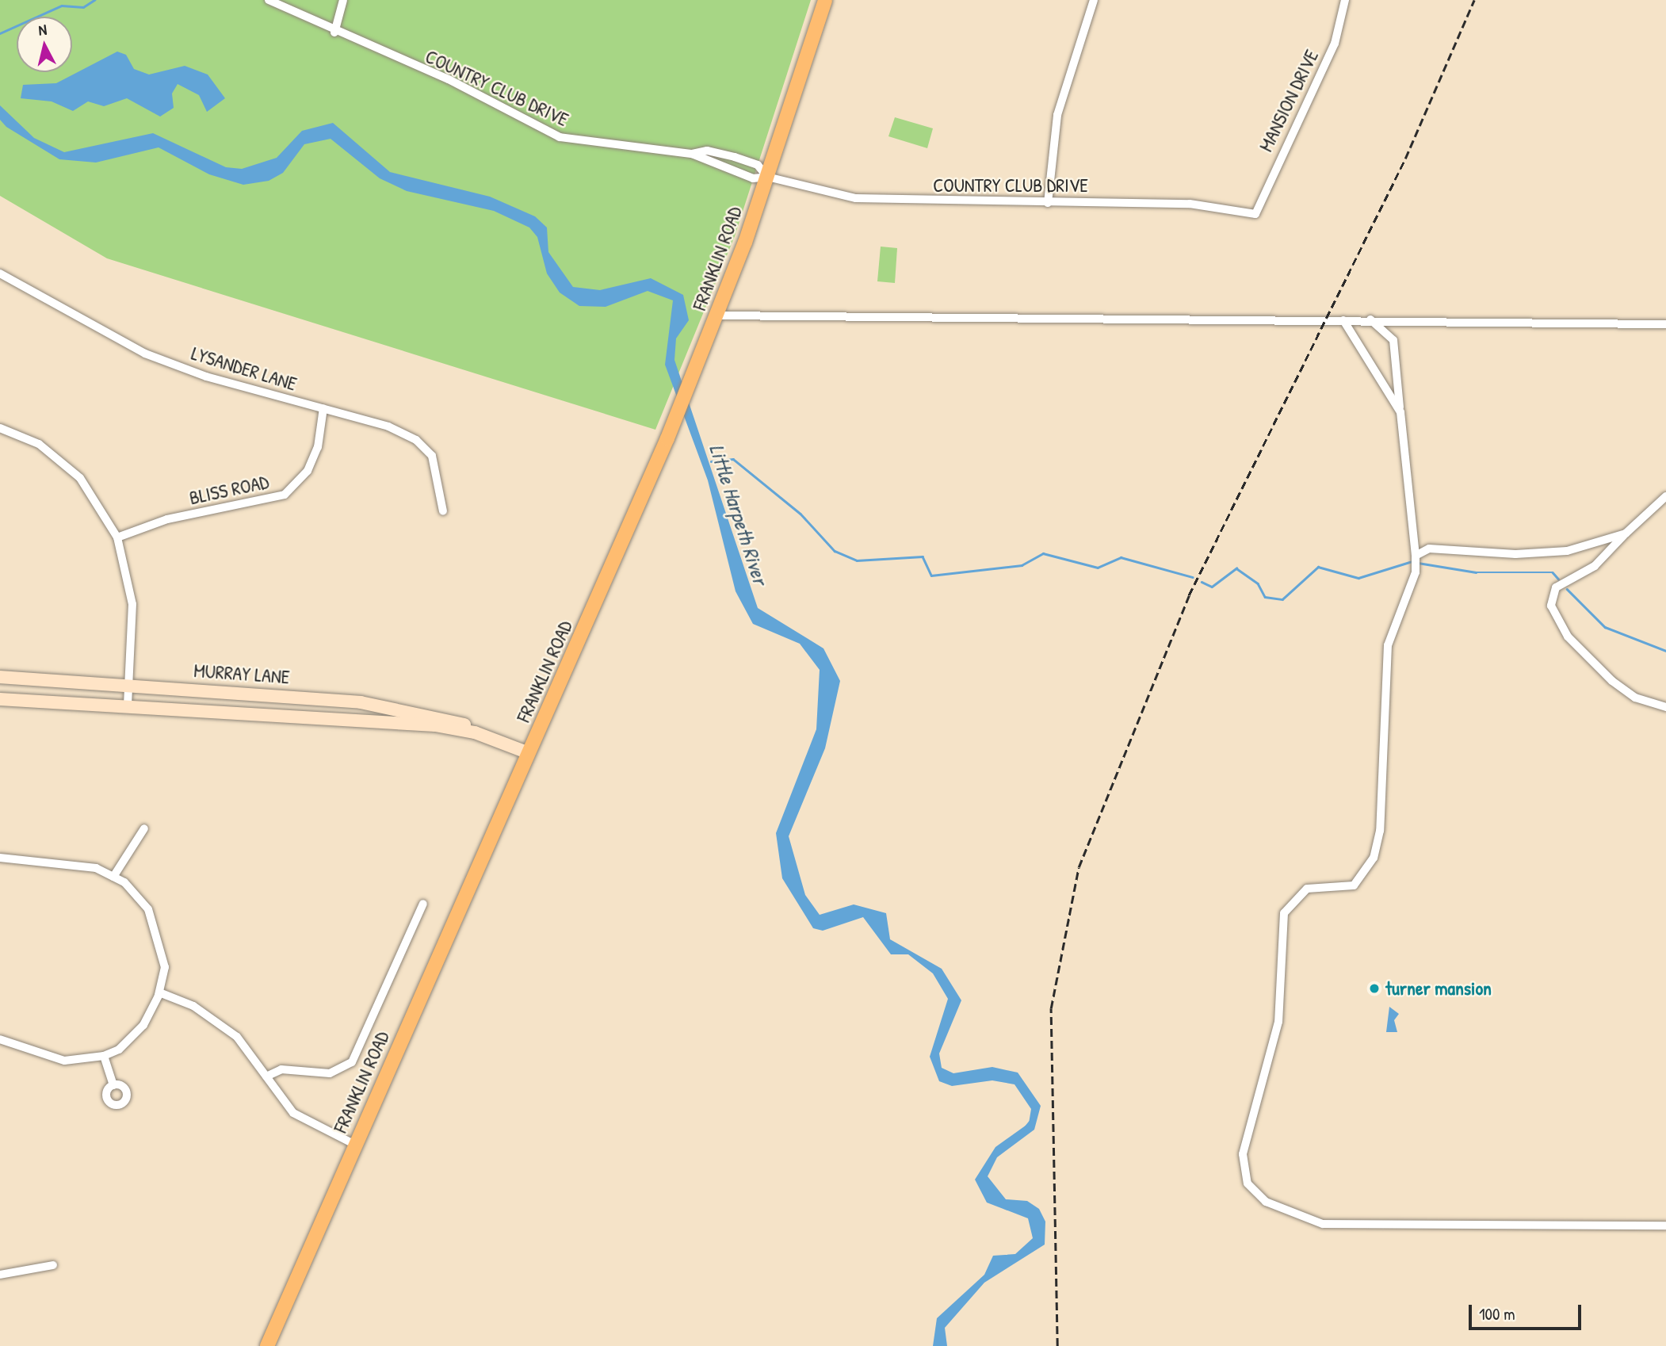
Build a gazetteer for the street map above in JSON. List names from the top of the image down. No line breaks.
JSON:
{"streets":{"main road":["FRANKLIN ROAD","MURRAY LANE"],"street":["COUNTRY CLUB DRIVE","MANSION DRIVE","LYSANDER LANE","BLISS ROAD"]},"crossings":[["COUNTRY CLUB DRIVE","MANSION DRIVE"],["COUNTRY CLUB DRIVE","FRANKLIN ROAD"],["FRANKLIN ROAD","MURRAY LANE"],["LYSANDER LANE","BLISS ROAD"]],"water":["Little Harpeth River"],"places":["turner mansion"],"scale_bar":"100 m","north":"top"}
